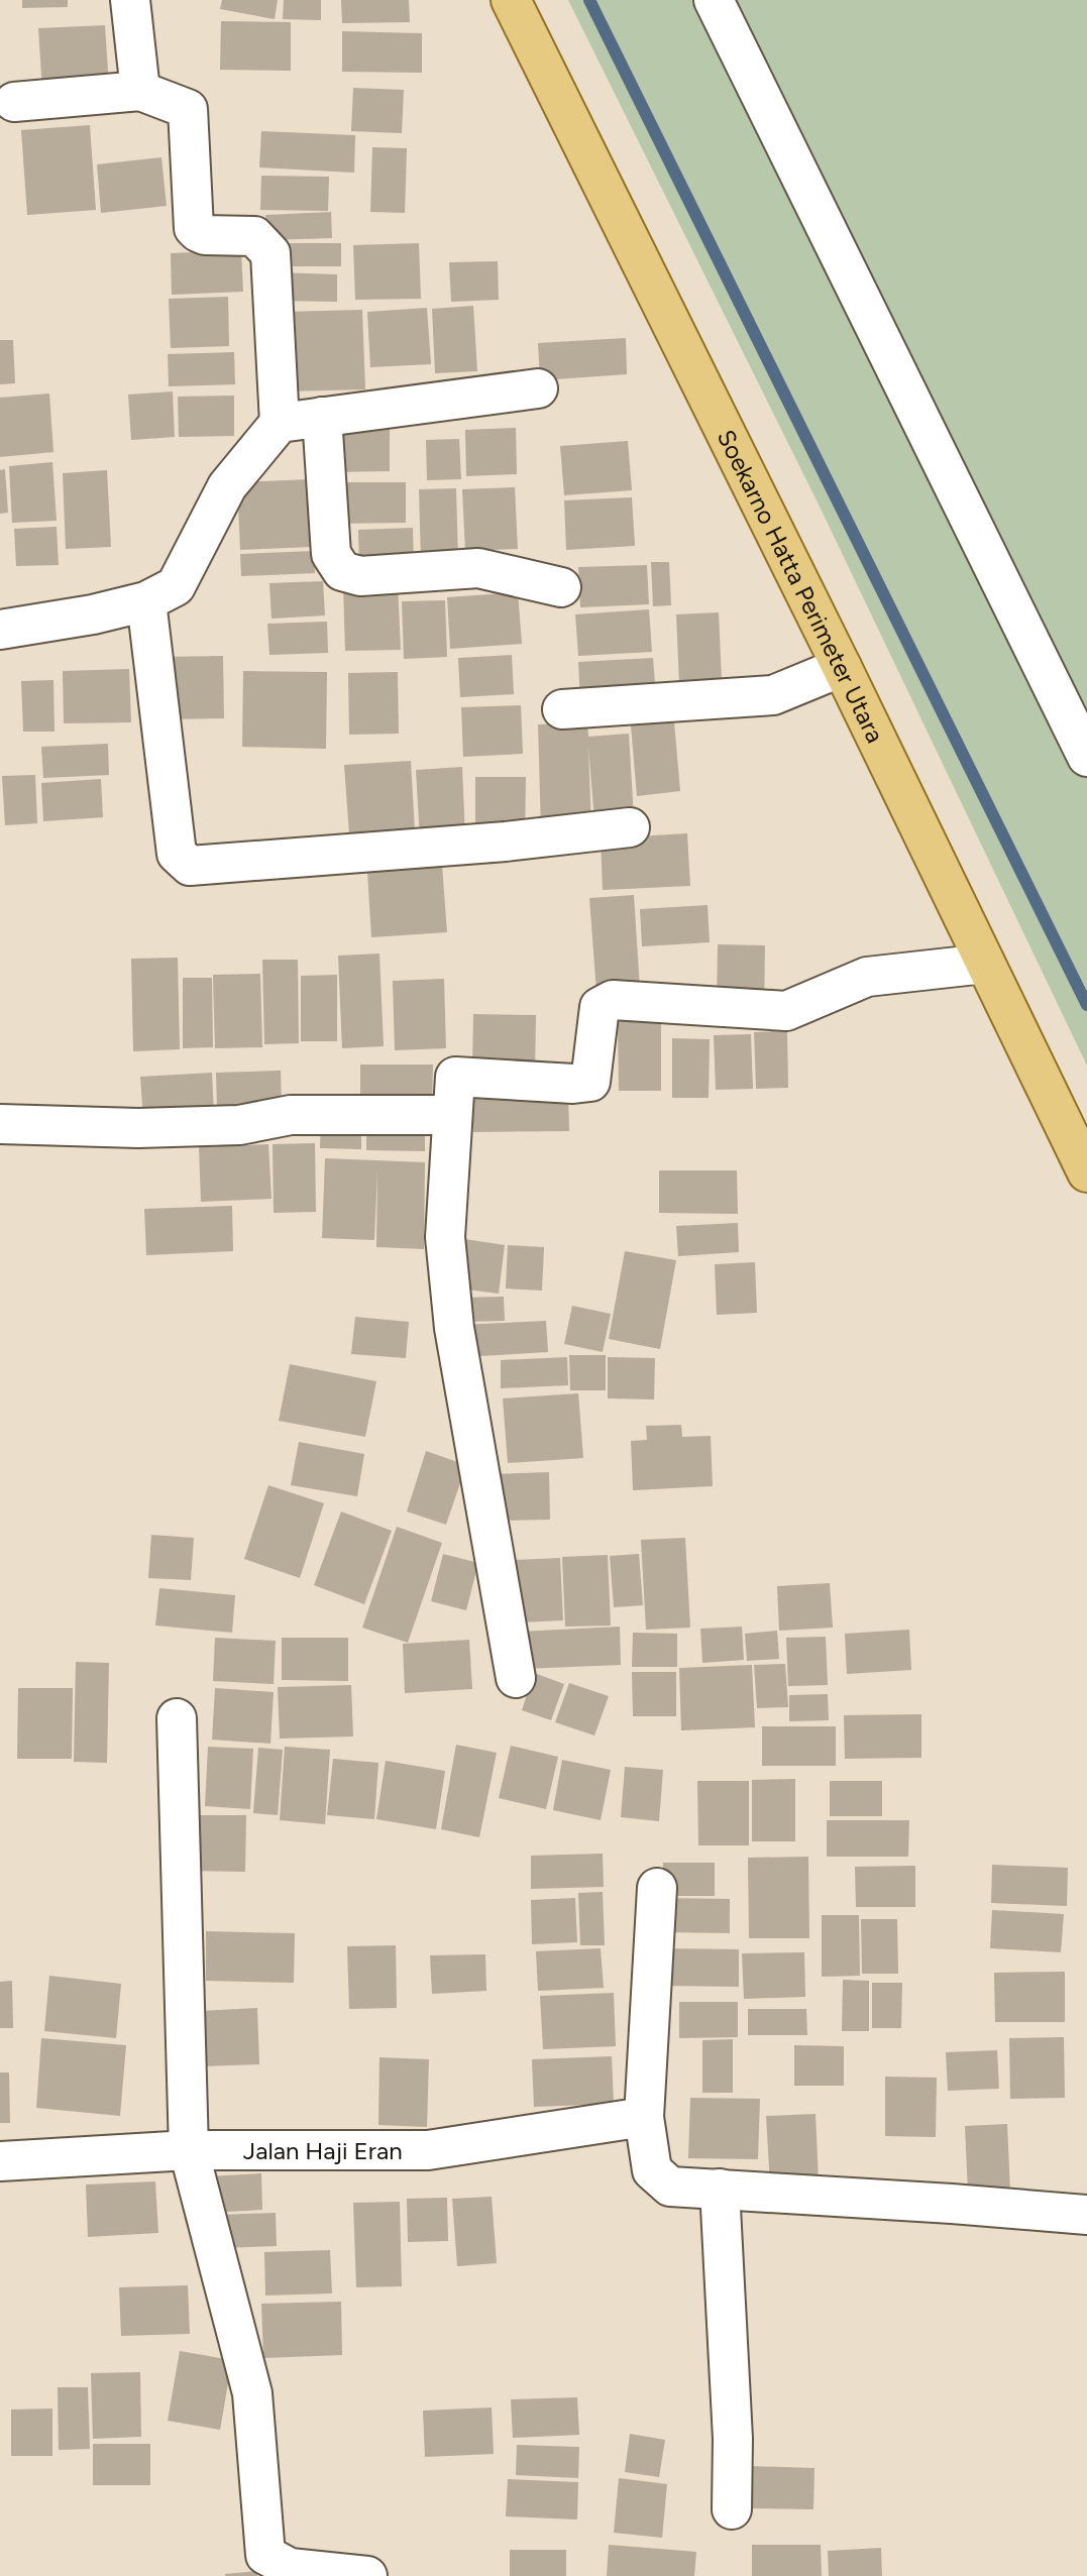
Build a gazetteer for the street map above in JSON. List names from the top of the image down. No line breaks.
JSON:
{"streets":{"main road":["Soekarno Hatta Perimeter Utara"],"street":["Jalan Haji Eran"]}}
